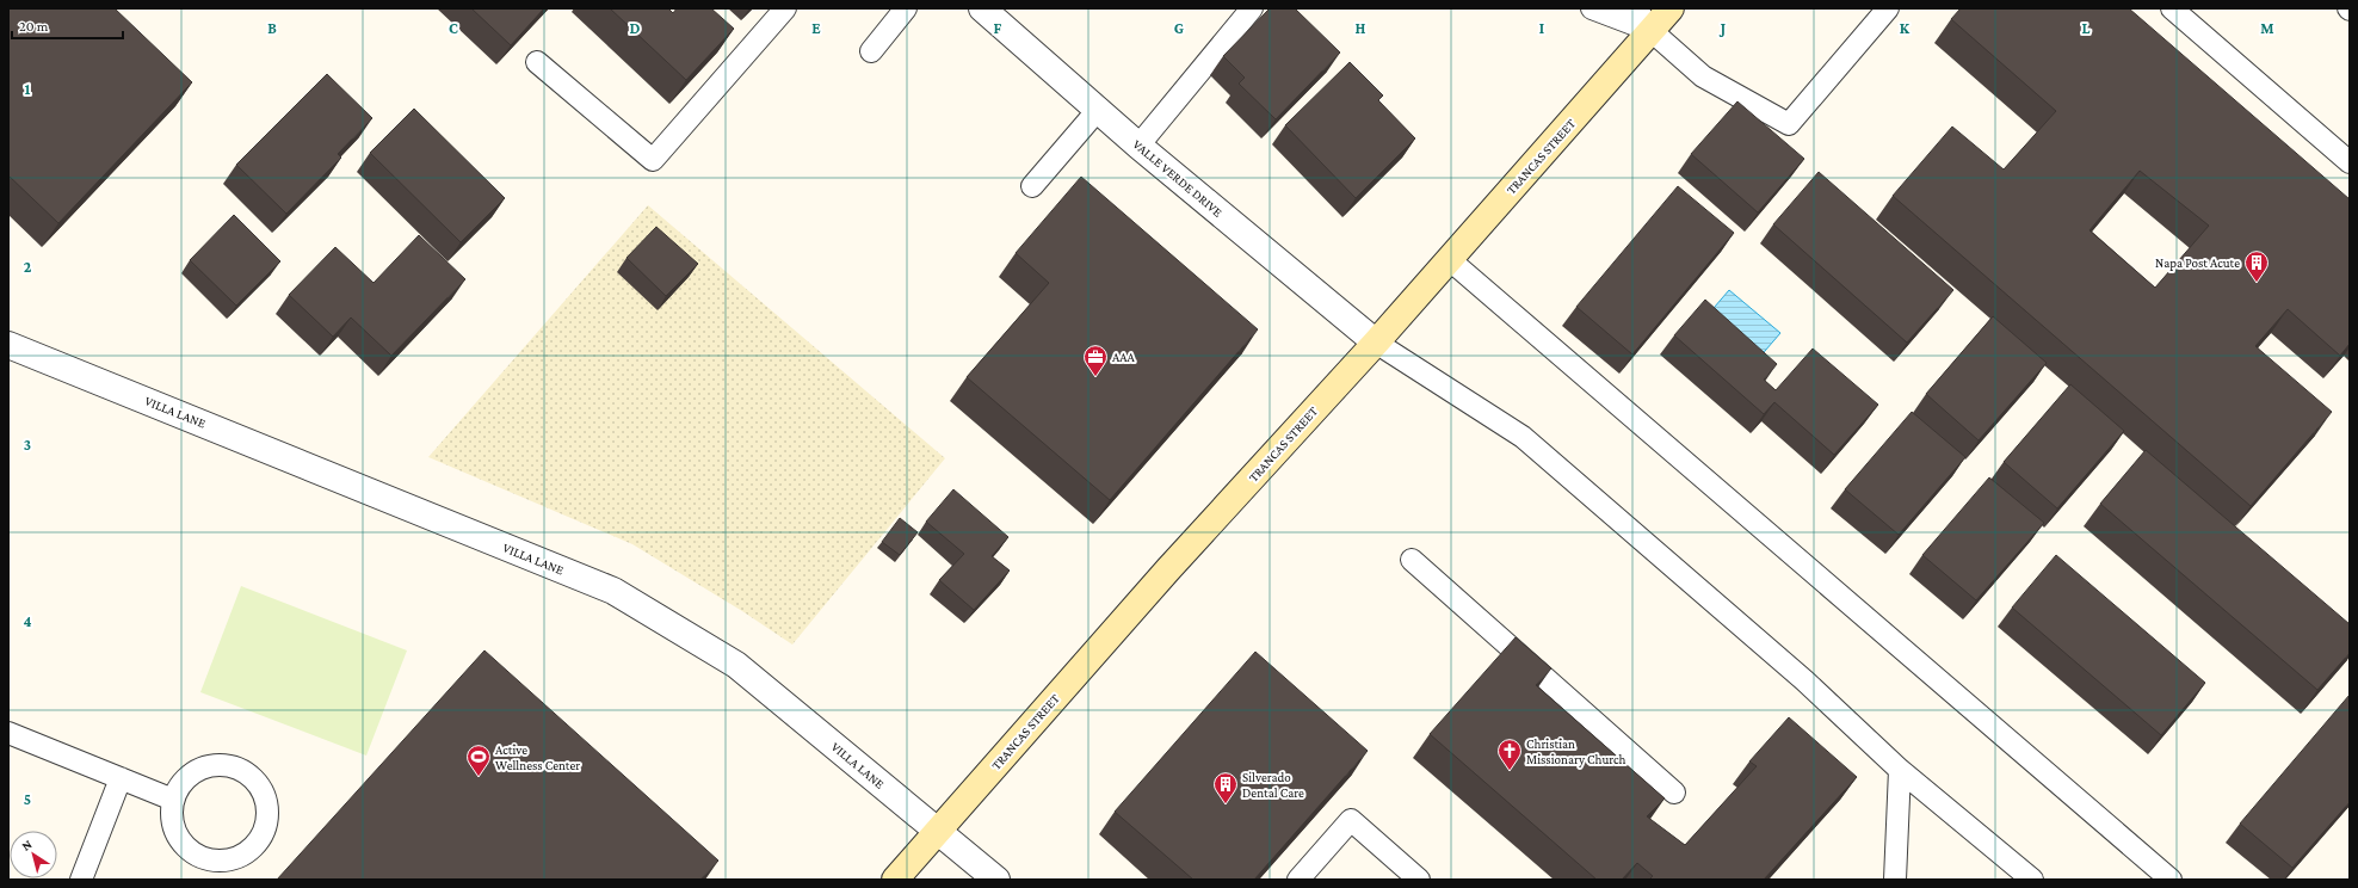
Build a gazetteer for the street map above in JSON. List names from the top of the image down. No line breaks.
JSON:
{"streets":{"main road":["TRANCAS STREET"],"street":["VALLE VERDE DRIVE","VILLA LANE"]},"crossings":[["TRANCAS STREET","VALLE VERDE DRIVE"],["TRANCAS STREET","VILLA LANE"]],"places":{"building":["Napa Post Acute","Silverado Dental Care"],"office":["AAA"],"church":["Christian Missionary Church"],"sports":["Active Wellness Center"]},"scale_bar":"20 m","north":"top left","grid":{"columns":["B","C","D","E","F","G","H","I","J","K","L","M"],"rows":["1","2","3","4","5"]}}
